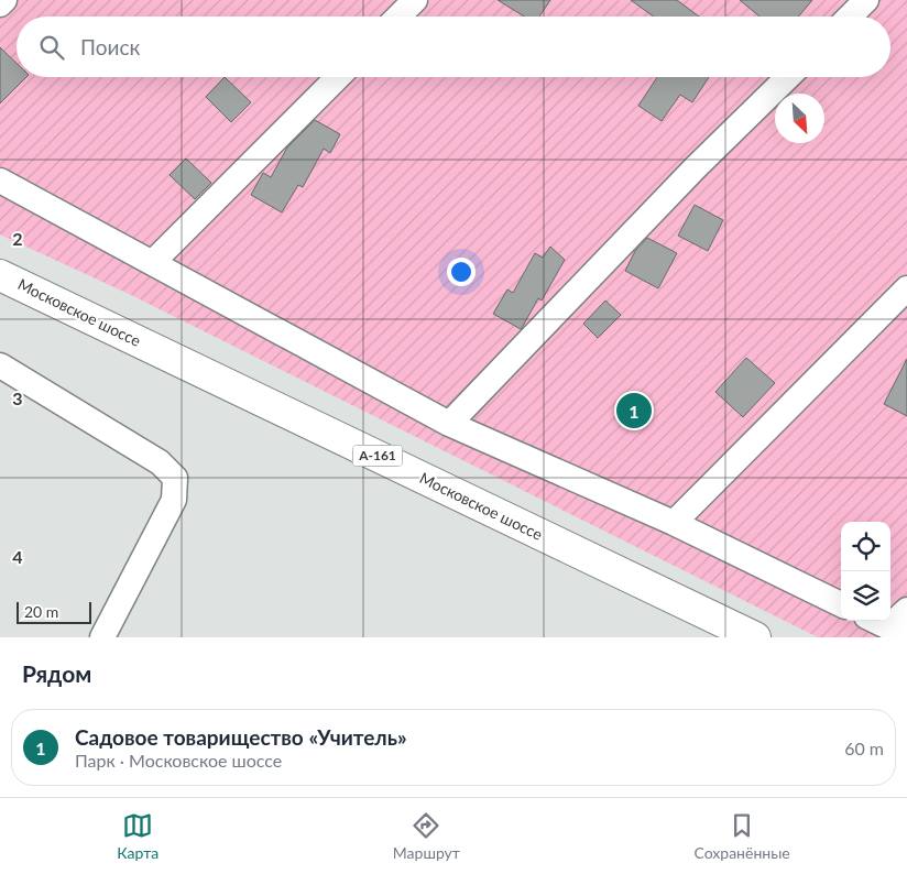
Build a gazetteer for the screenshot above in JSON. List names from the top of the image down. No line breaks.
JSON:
{"streets":{"highway":["Московское шоссе","А-161"]},"scale_bar":"20 m","north":"bottom right","page":{"search":"Поиск","pins":"1","scale":"20 m","heading":"Рядом","list":[{"mark":"1","name":"Садовое товарищество «Учитель»","note":"Парк · Московское шоссе","value":"60 m"}],"nav":["Карта","Маршрут","Сохранённые"]},"grid":{"rows":["2","3","4"]}}
